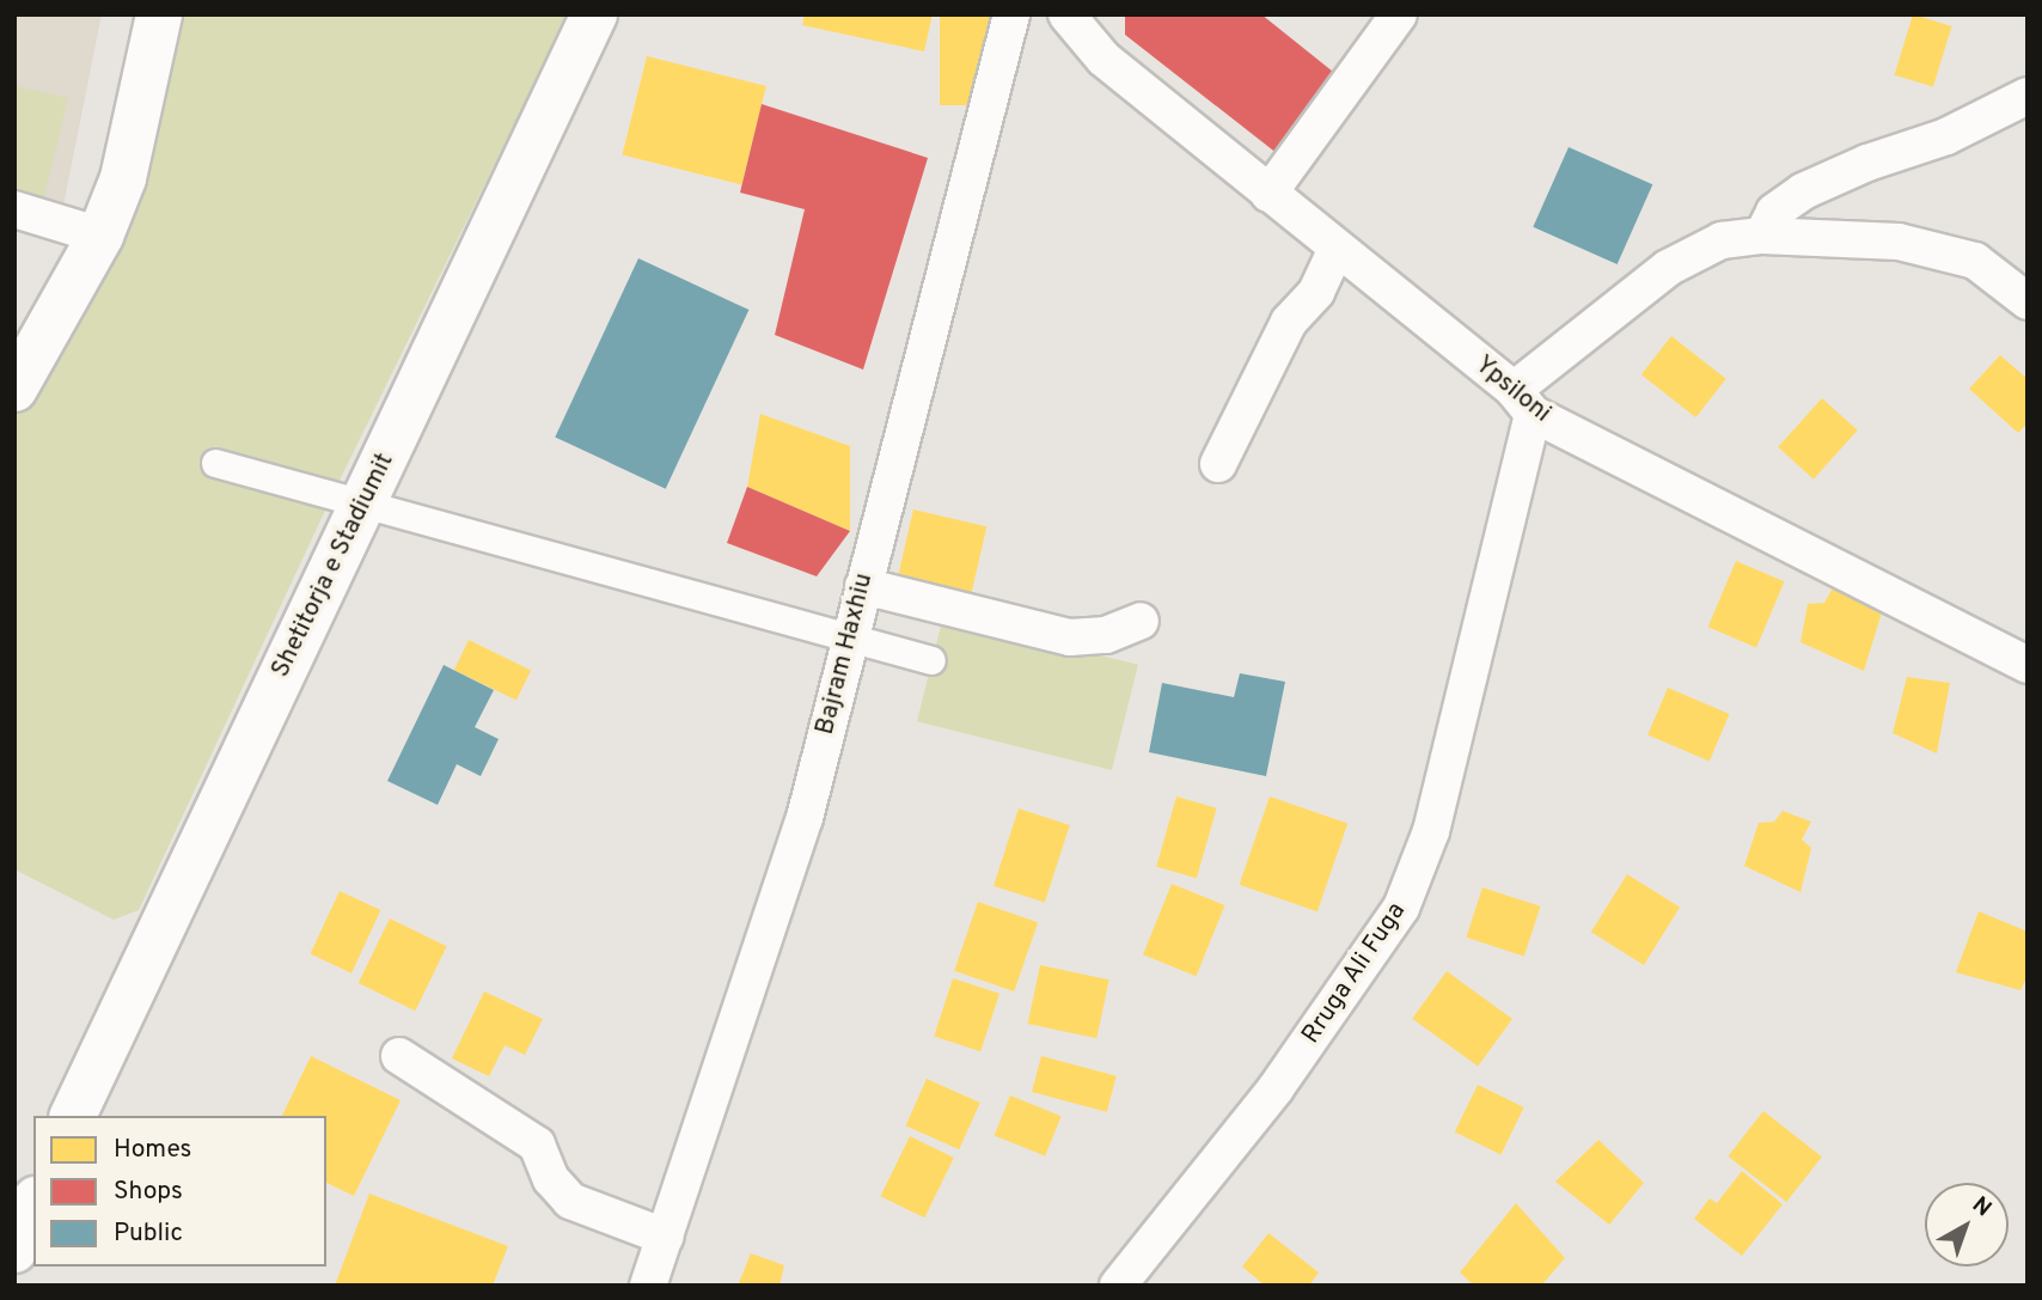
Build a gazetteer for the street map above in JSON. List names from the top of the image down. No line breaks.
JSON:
{"streets":{"main road":["Shetitorja e Stadiumit"],"street":["Ypsiloni","Bajram Haxhiu","Rruga Ali Fuga"]},"crossings":[["Ypsiloni","Rruga Ali Fuga"]],"legend":["Homes","Shops","Public"],"north":"top right"}
